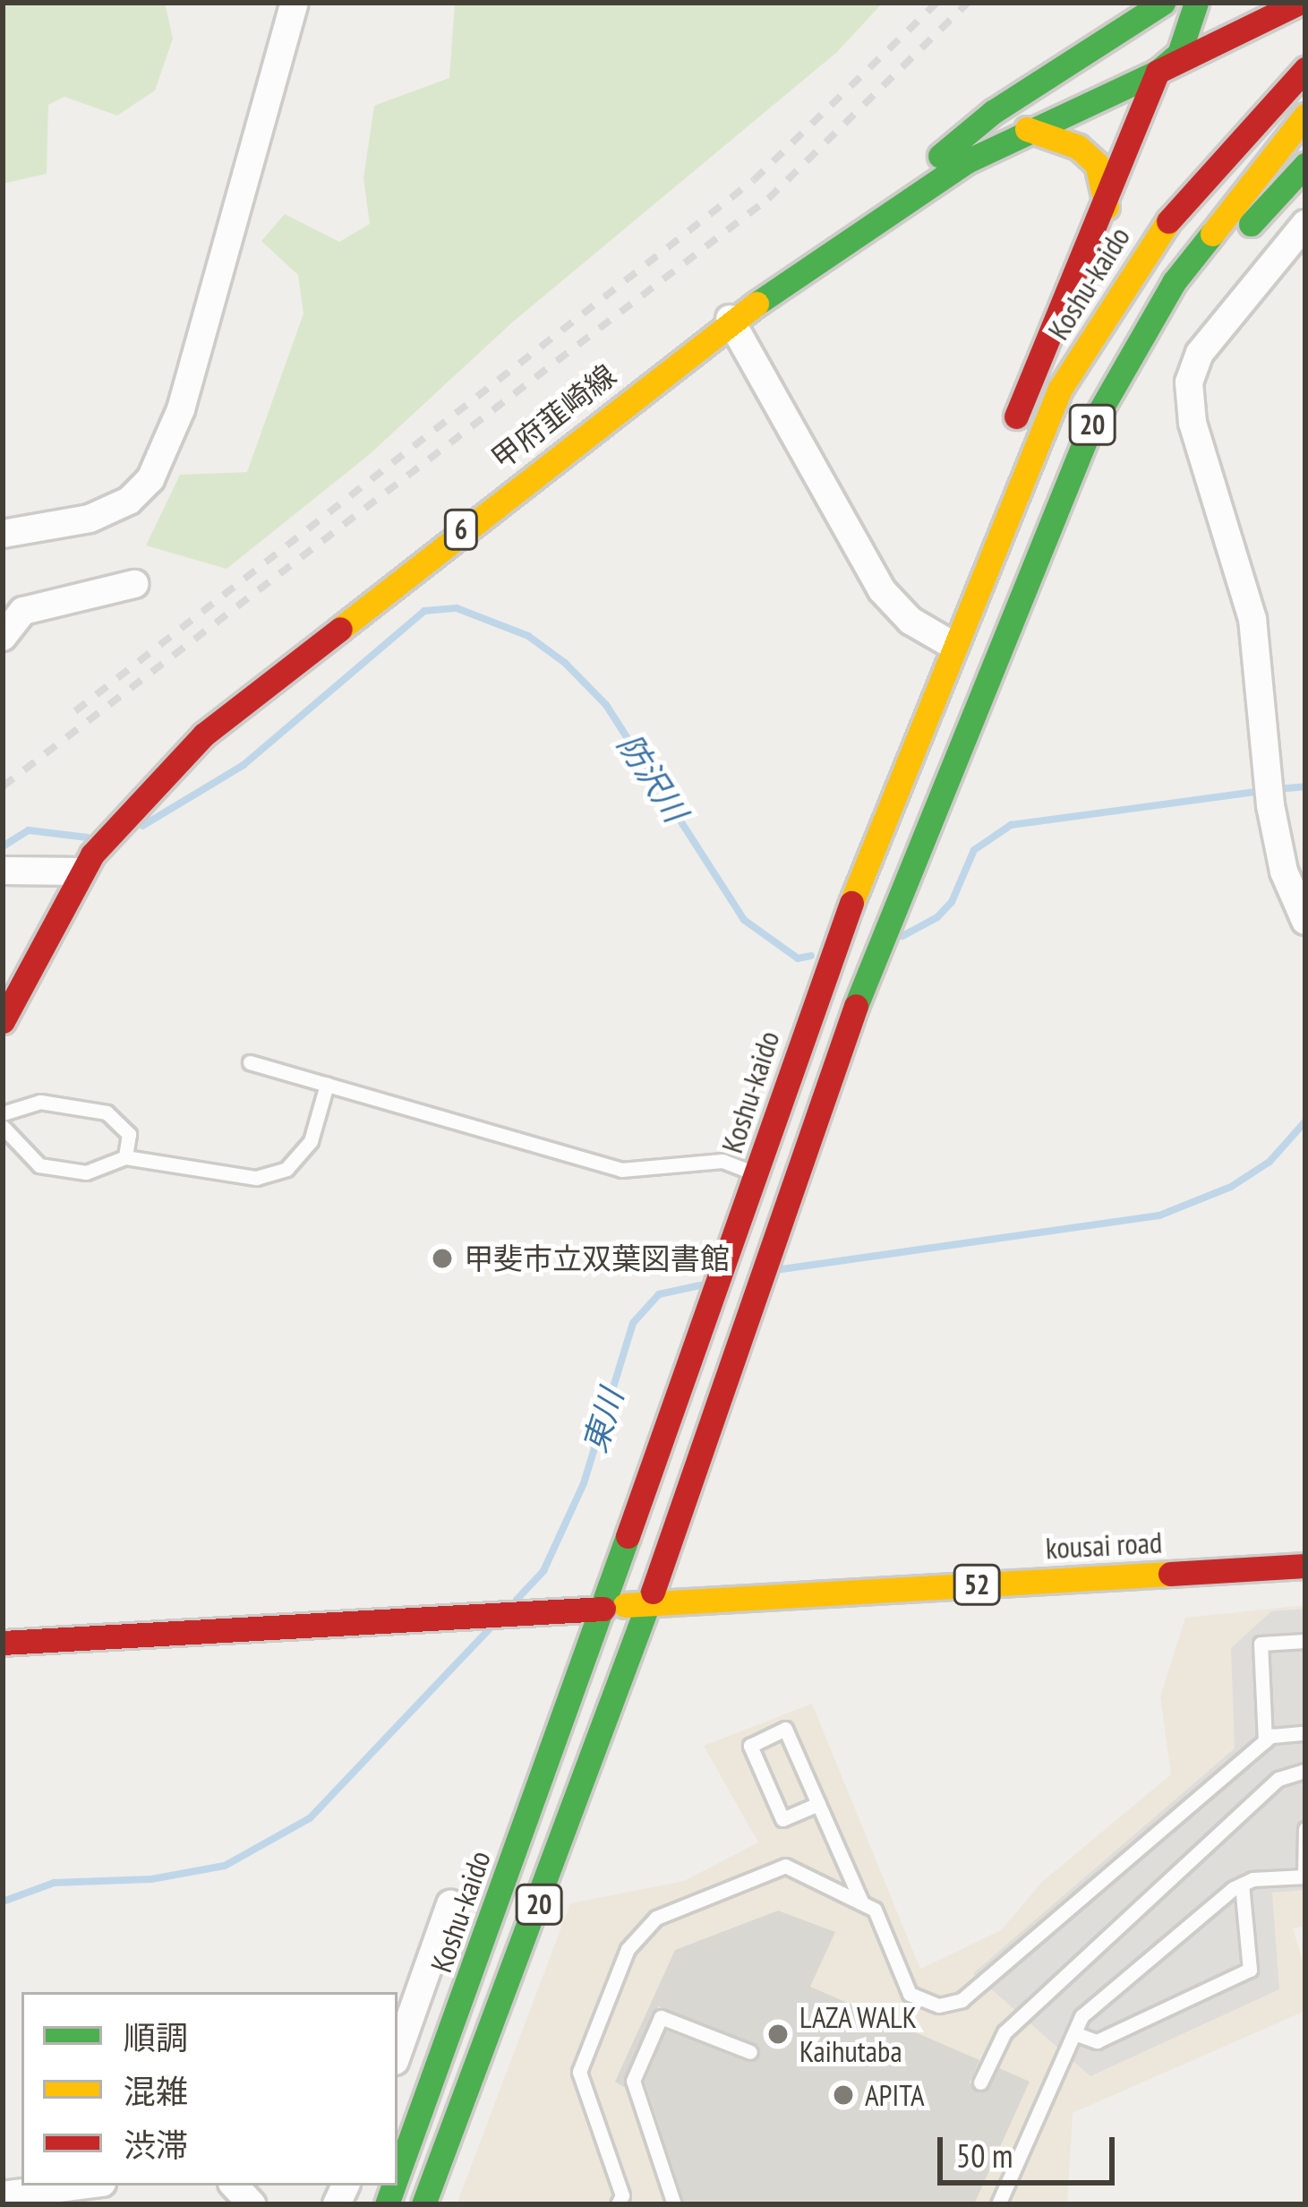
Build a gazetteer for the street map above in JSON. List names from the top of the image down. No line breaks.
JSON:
{"streets":{"main road":["Koshu-kaido","甲府韮崎線","20","6","kousai road","52"]},"crossings":[["Koshu-kaido","52"],["20","kousai road"],["20","52"],["kousai road","52"]],"water":["防沢川","東川"],"places":["甲斐市立双葉図書館","LAZA WALK Kaihutaba","APITA"],"legend":["順調","混雑","渋滞"],"scale_bar":"50 m"}
